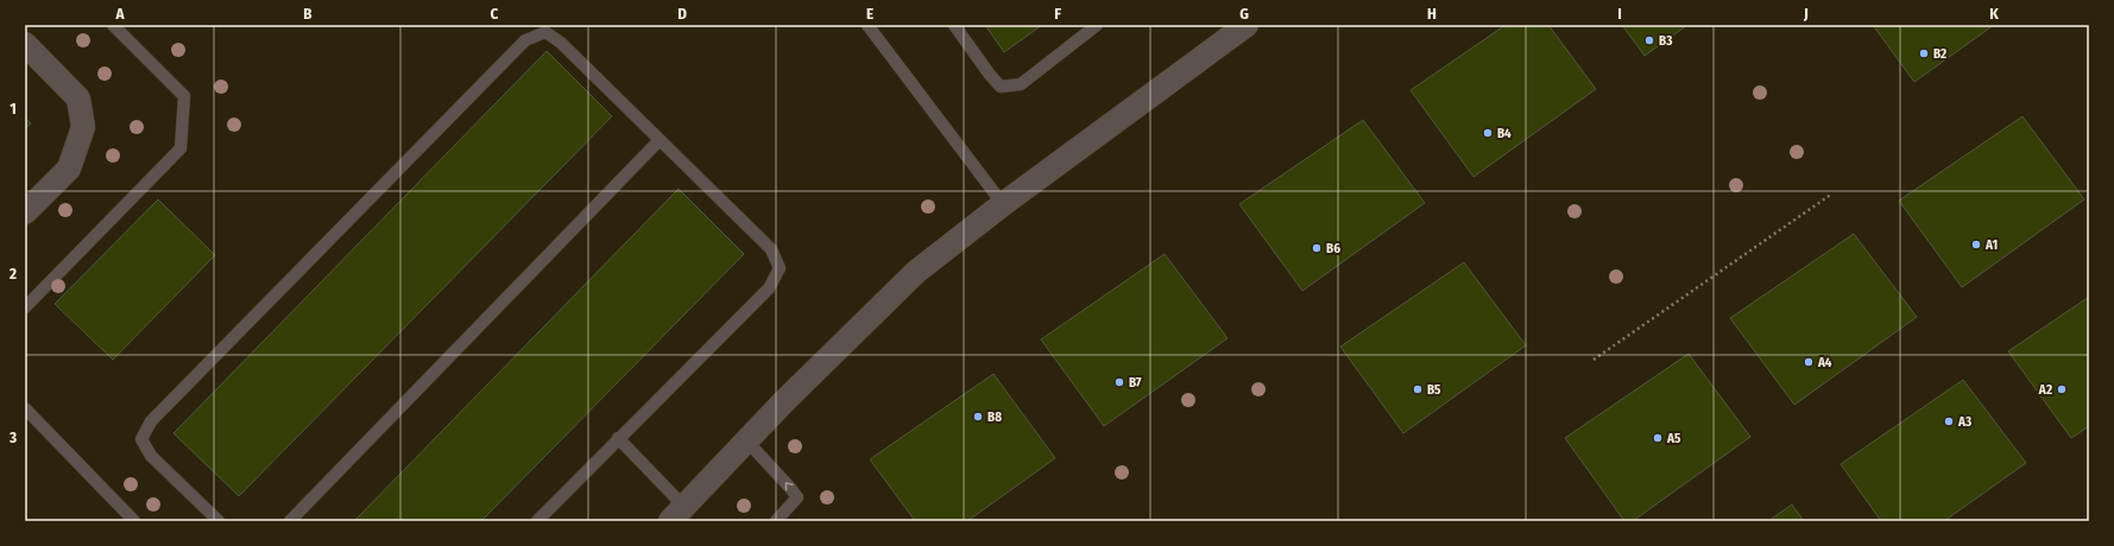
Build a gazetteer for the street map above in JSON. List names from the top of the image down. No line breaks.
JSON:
{"places":["B3","B2","B4","A1","B6","A4","B7","B5","A2","B8","A3","A5"],"grid":{"columns":["A","B","C","D","E","F","G","H","I","J","K"],"rows":["1","2","3"]}}
